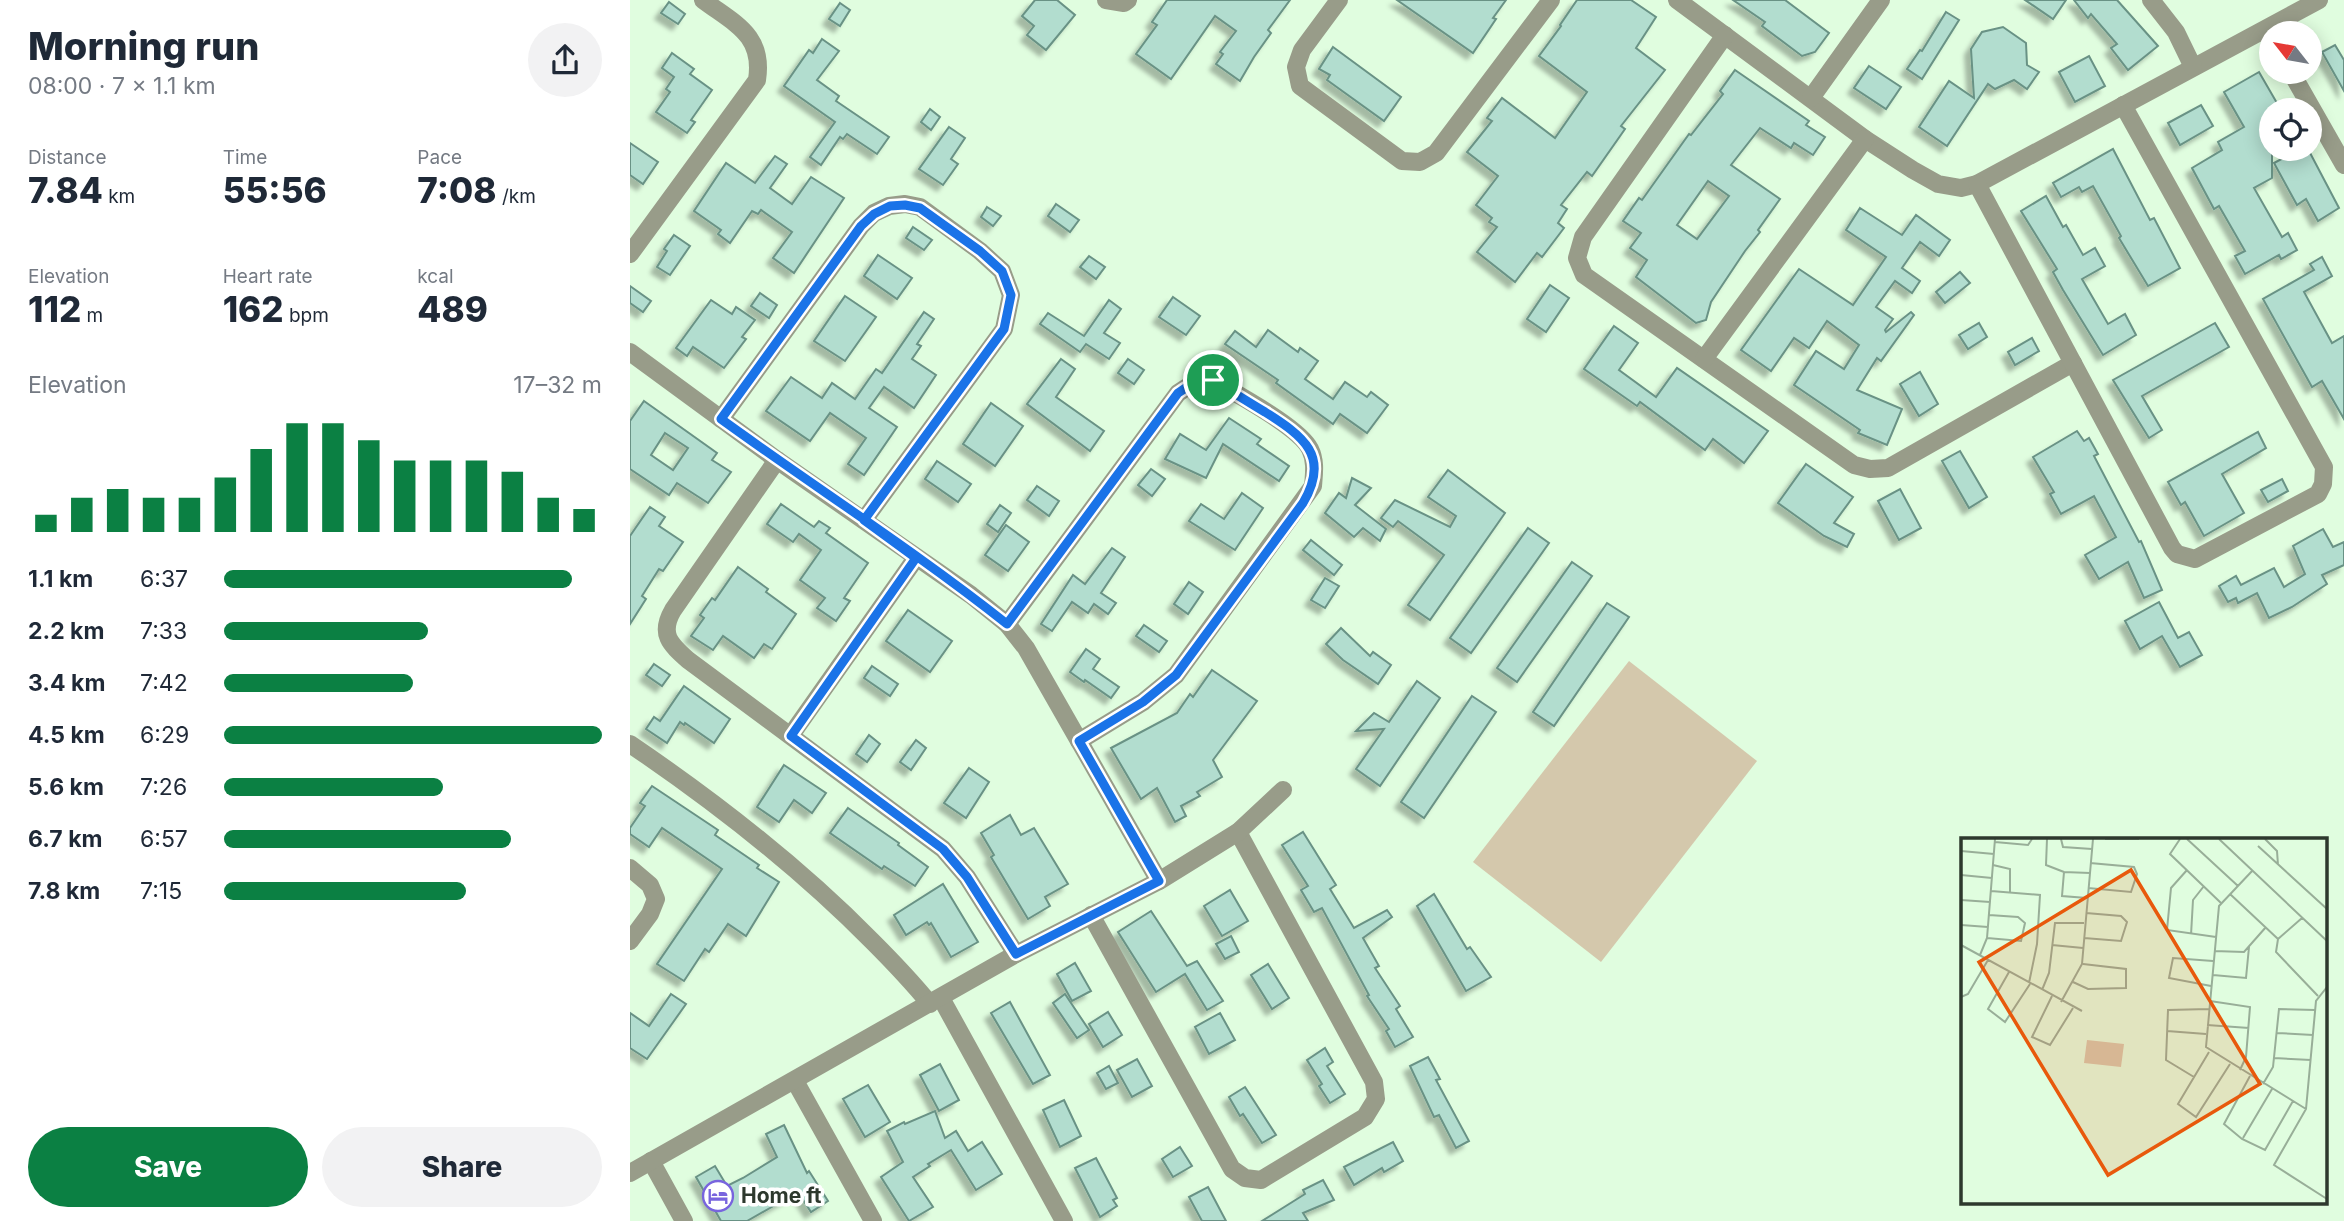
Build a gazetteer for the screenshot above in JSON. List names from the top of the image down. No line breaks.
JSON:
{"places":{"hotel":["Home ft"]},"north":"top left","page":{"heading":["Morning run","08:00 · 7 × 1.1 km"],"stats":[["Distance","7.84 km"],["Time","55:56"],["Pace","7:08 /km"],["Elevation","112 m"],["Heart rate","162 bpm"],["kcal","489"]],"chart":["Elevation","17–32 m"],"list":[{"name":"1.1 km","note":"6:37"},{"name":"2.2 km","note":"7:33"},{"name":"3.4 km","note":"7:42"},{"name":"4.5 km","note":"6:29"},{"name":"5.6 km","note":"7:26"},{"name":"6.7 km","note":"6:57"},{"name":"7.8 km","note":"7:15"}],"buttons":["Save","Share"]}}
